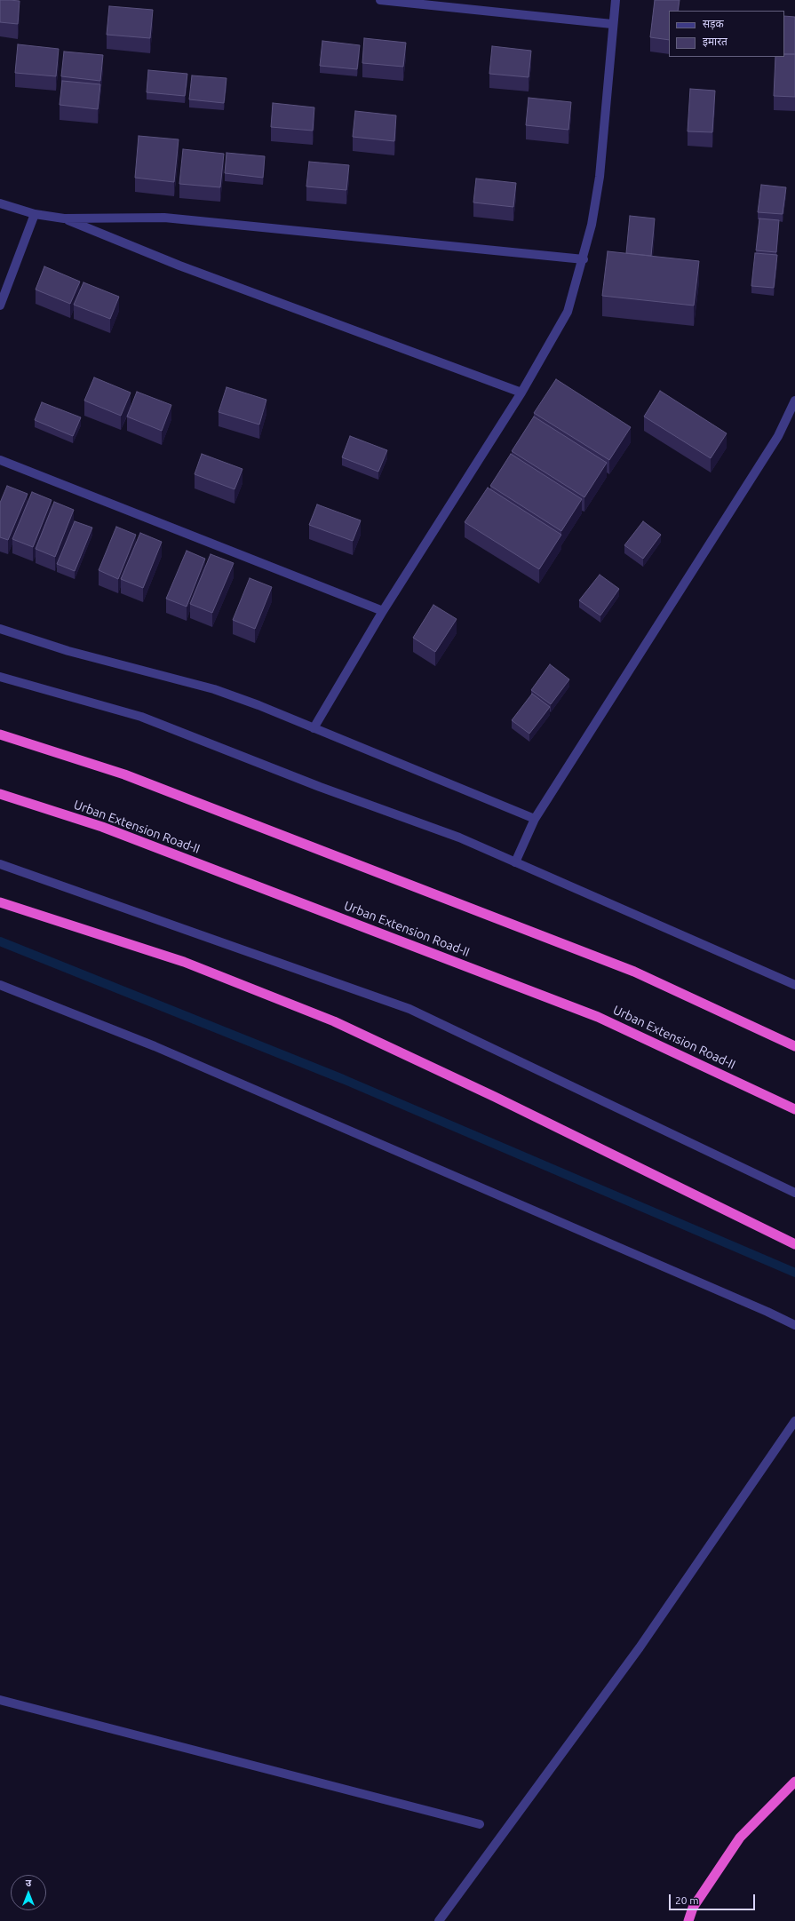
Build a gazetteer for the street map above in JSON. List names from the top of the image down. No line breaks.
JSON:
{"streets":{"highway":["Urban Extension Road-II"]},"legend":["सड़क","इमारत"],"scale_bar":"20 m","north":"top"}
